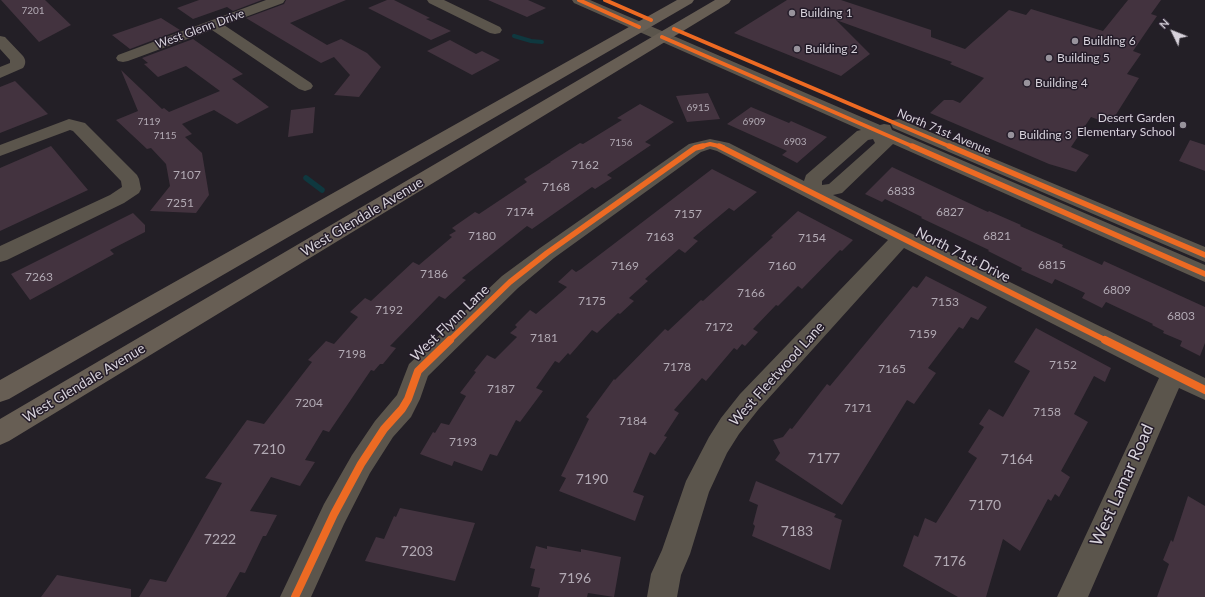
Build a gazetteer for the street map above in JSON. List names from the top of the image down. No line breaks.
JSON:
{"streets":{"main road":["West Glendale Avenue"],"street":["West Glenn Drive","North 71st Avenue","North 71st Drive","West Flynn Lane","West Fleetwood Lane","West Lamar Road"]},"crossings":[["North 71st Avenue","West Glendale Avenue"],["North 71st Drive","West Flynn Lane"],["North 71st Drive","West Fleetwood Lane"],["North 71st Drive","West Lamar Road"]],"places":["Building 1","Building 6","Building 2","Building 5","Building 4","Desert Garden Elementary School","Building 3"],"house_numbers":["7201","6915","7119","6909","7115","6903","7156","7162","7107","7168","6833","7251","7174","6827","7157","7180","6821","7163","7154","6815","7169","7160","7186","7263","6809","7166","7175","7153","7192","6803","7172","7159","7181","7198","7152","7178","7165","7187","7204","7171","7158","7184","7193","7210","7177","7164","7190","7170","7183","7222","7203","7176","7196"],"north":"top left"}
